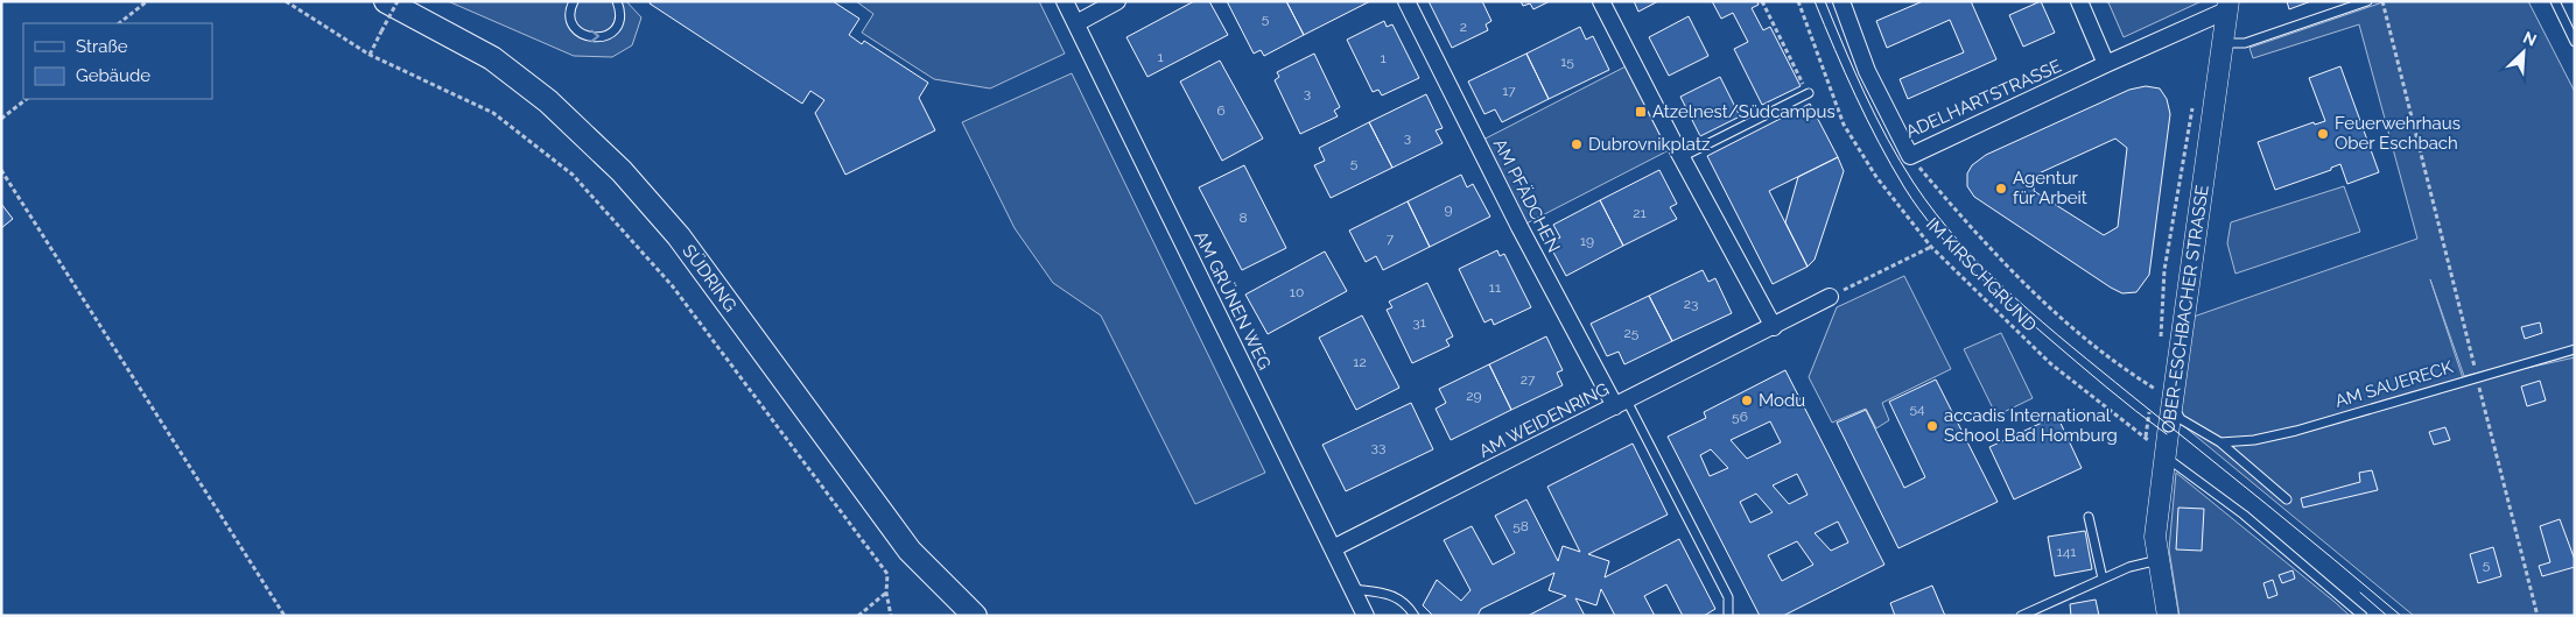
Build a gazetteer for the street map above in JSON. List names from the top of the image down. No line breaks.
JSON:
{"streets":{"main road":["SÜDRING"],"street":["ADELHARTSTRASSE","AM PFÄDCHEN","AM GRÜNEN WEG","OBER-ESCHBACHER STRASSE","AM WEIDENRING"],"lane":["AM SAUERECK"],"path":["IM KIRSCHGRUND"]},"crossings":[["ADELHARTSTRASSE","OBER-ESCHBACHER STRASSE"],["AM PFÄDCHEN","AM WEIDENRING"],["AM GRÜNEN WEG","AM WEIDENRING"]],"places":{"transit":["Atzelnest/Südcampus"],"other":["Feuerwehrhaus Ober Eschbach","Dubrovnikplatz","Agentur für Arbeit","Modu","accadis International School Bad Homburg"]},"house_numbers":["5","2","1","1","15","17","3","6","3","5","9","21","8","7","19","11","10","23","31","25","12","27","29","54","56","33","58","141","5"],"legend":["Straße","Gebäude"],"north":"top right"}
